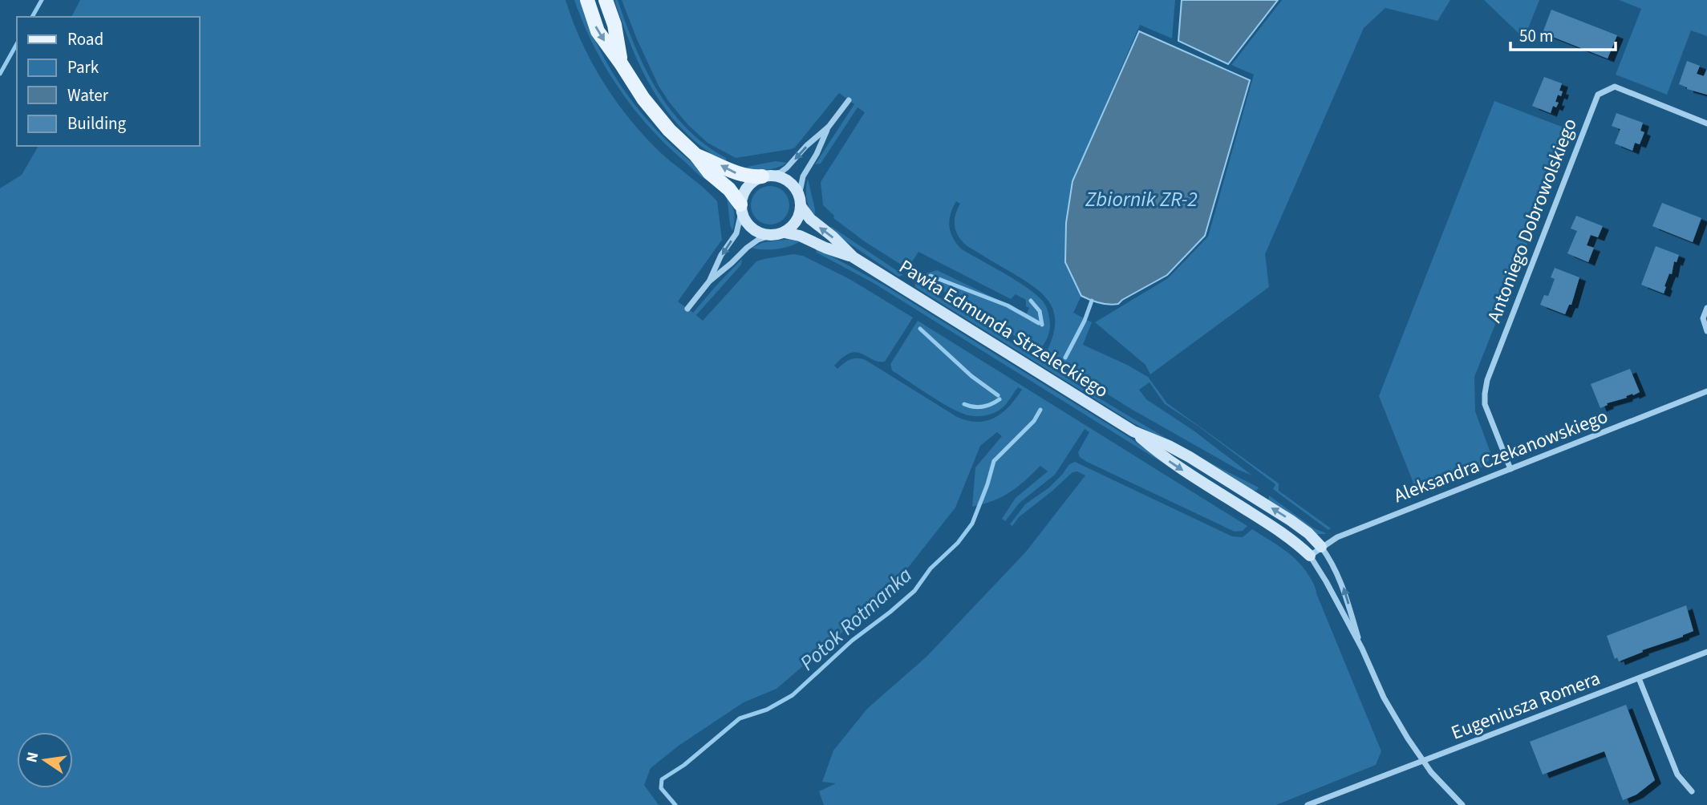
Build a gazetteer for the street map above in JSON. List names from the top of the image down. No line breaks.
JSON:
{"streets":{"main road":["Pawła Edmunda Strzeleckiego"],"street":["Antoniego Dobrowolskiego","Aleksandra Czekanowskiego","Eugeniusza Romera"]},"crossings":[["Antoniego Dobrowolskiego","Aleksandra Czekanowskiego"],["Pawła Edmunda Strzeleckiego","Aleksandra Czekanowskiego"],["Pawła Edmunda Strzeleckiego","Eugeniusza Romera"]],"water":["Zbiornik ZR-2","Potok Rotmanka"],"legend":["Road","Park","Water","Building"],"scale_bar":"50 m","north":"left"}
